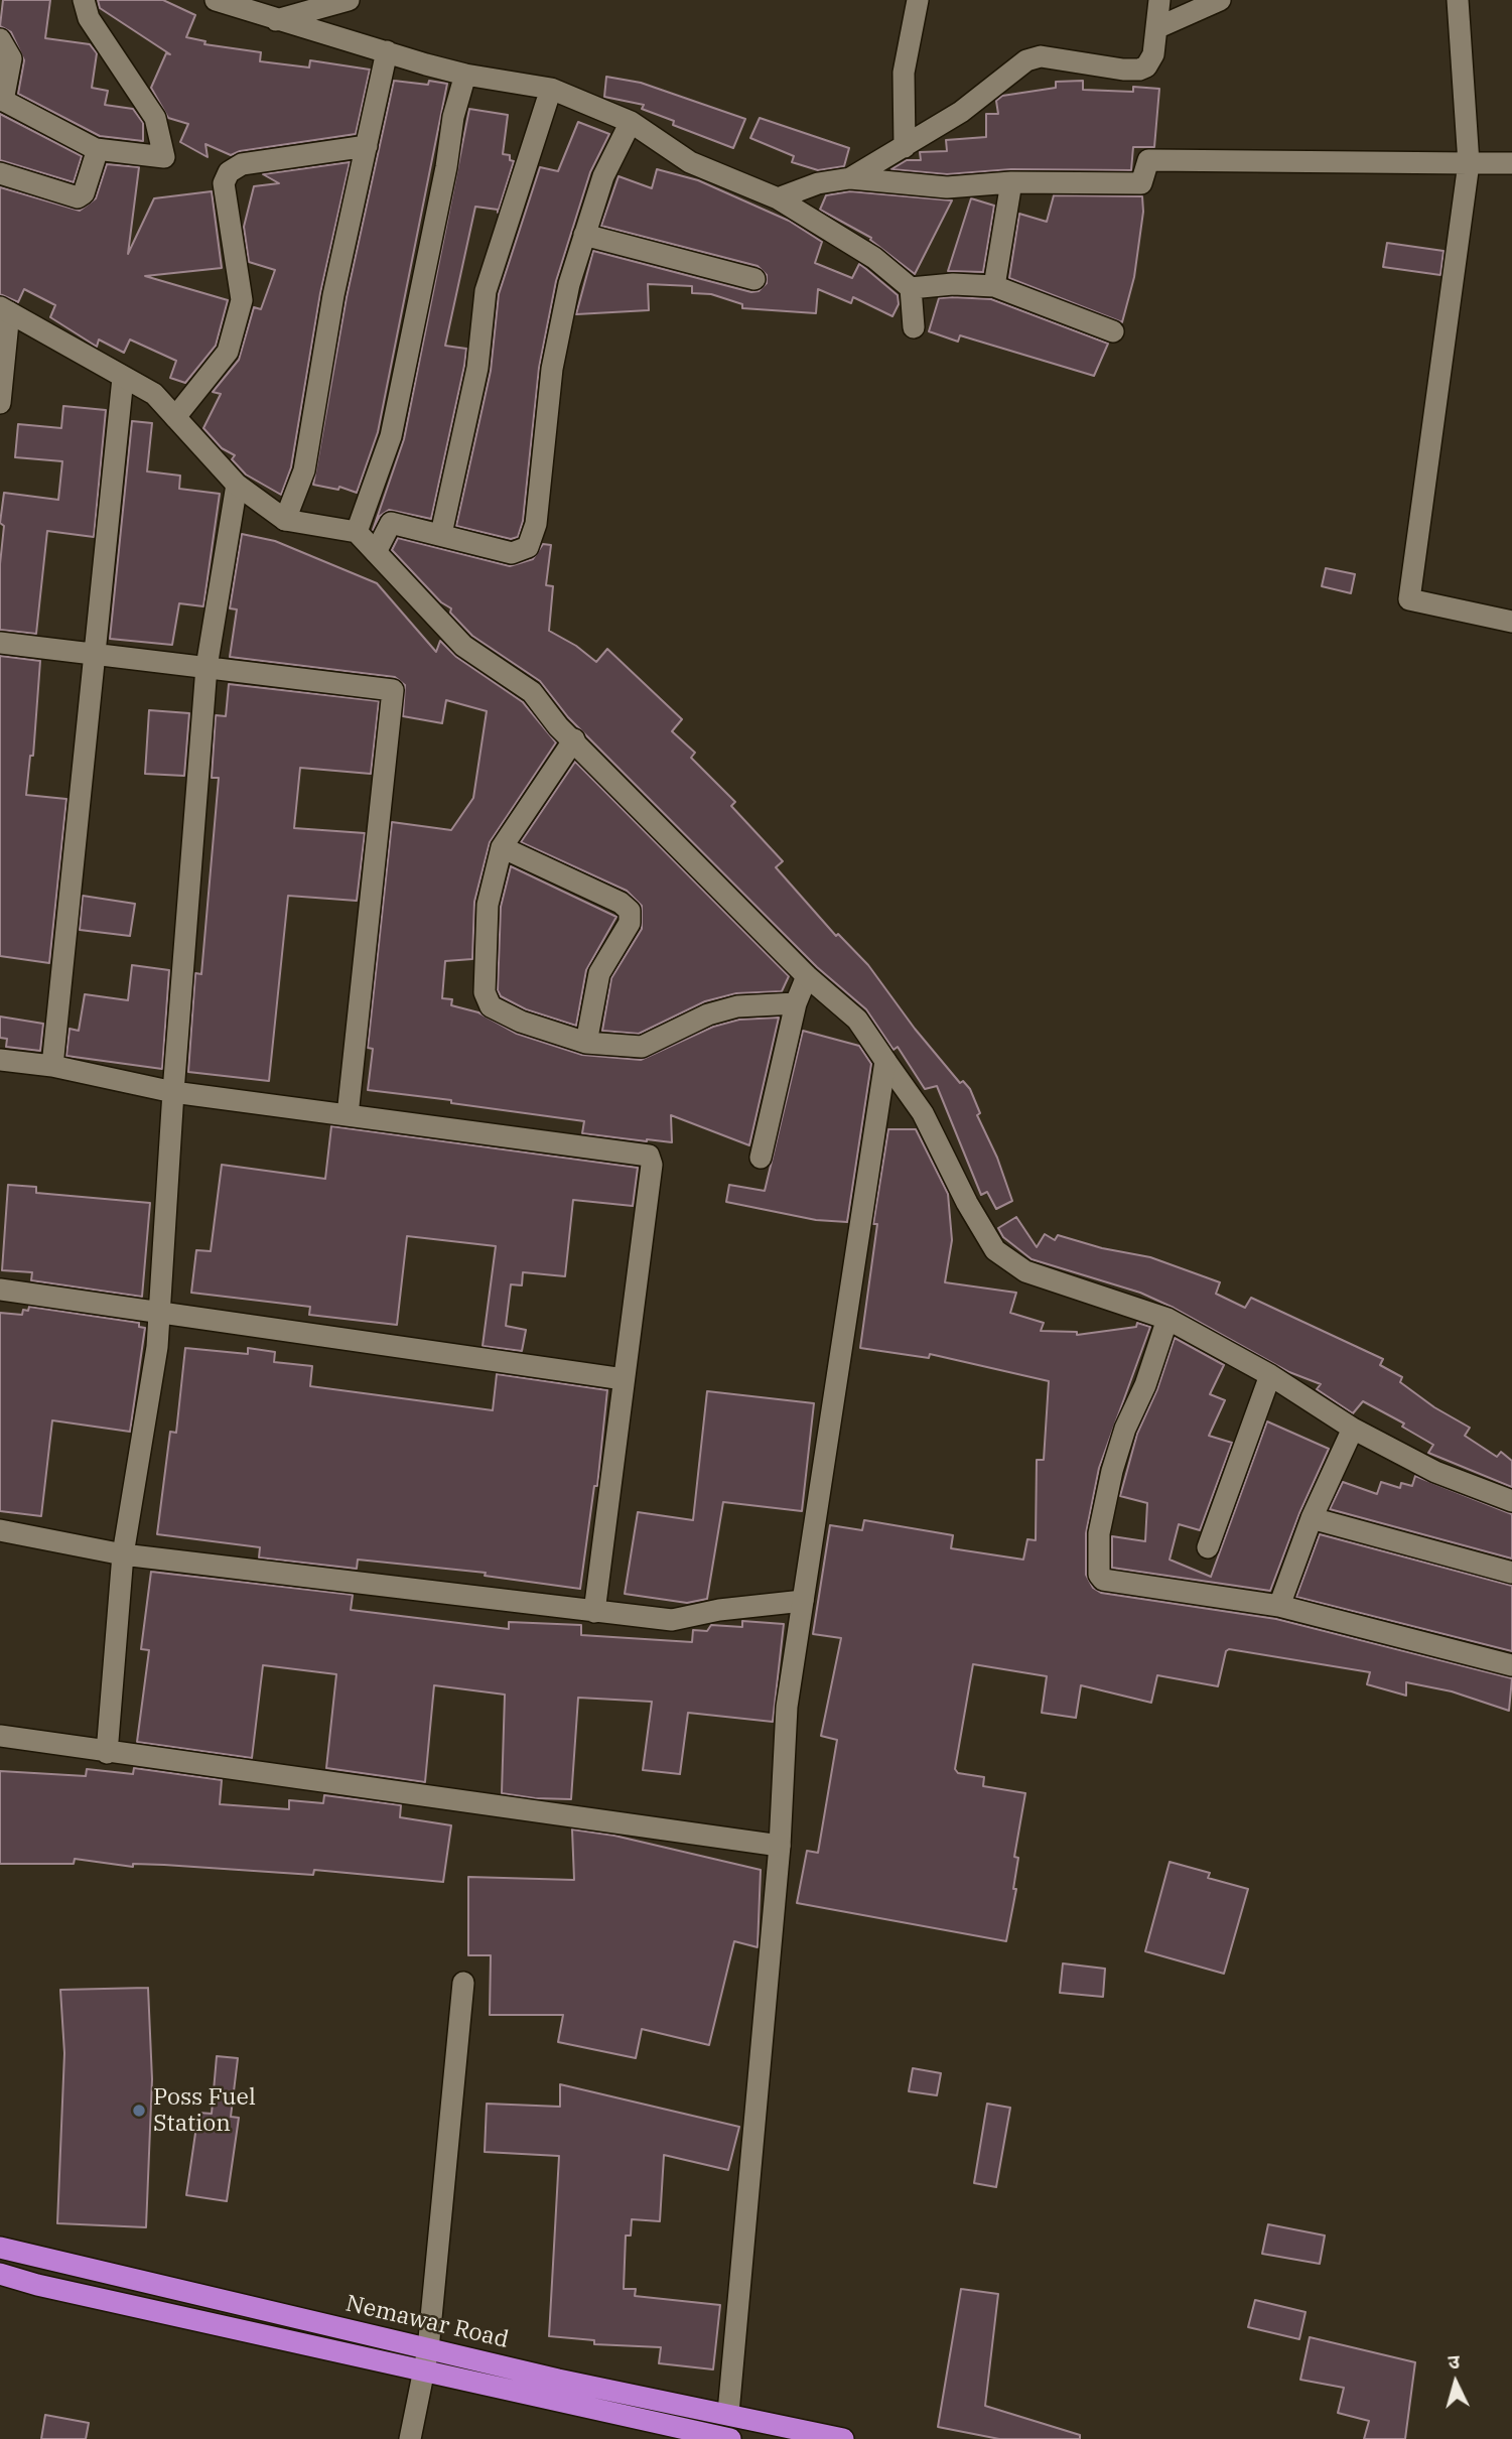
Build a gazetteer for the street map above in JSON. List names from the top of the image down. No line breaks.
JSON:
{"streets":{"highway":["Nemawar Road"]},"places":["Poss Fuel Station"],"north":"top"}
